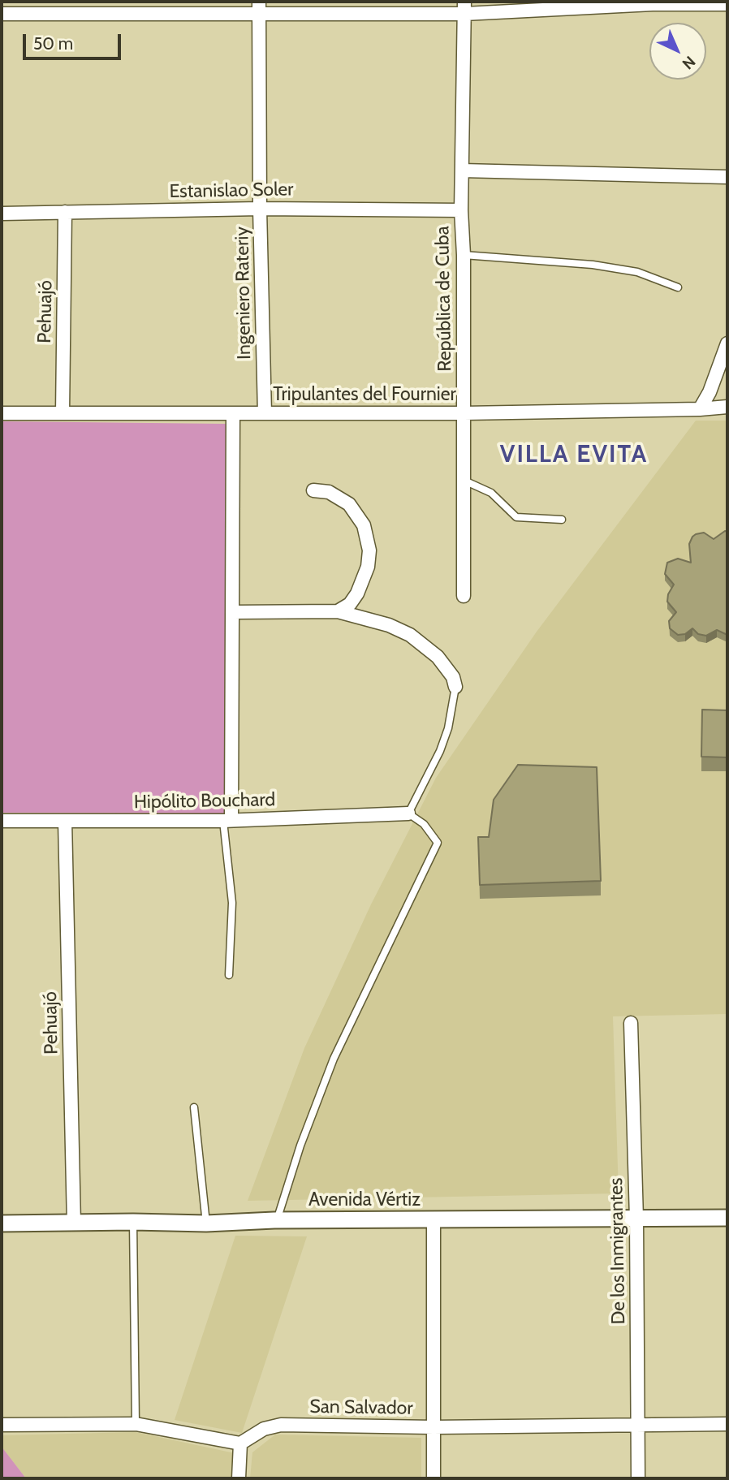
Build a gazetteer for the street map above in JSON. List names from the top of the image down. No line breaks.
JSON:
{"streets":{"street":["Estanislao Soler","Ingeniero Rateriy","República de Cuba","Pehuajó","Tripulantes del Fournier","Hipólito Bouchard","Avenida Vértiz","De los Inmigrantes","San Salvador"]},"crossings":[["Estanislao Soler","Ingeniero Rateriy"],["Estanislao Soler","República de Cuba"],["Estanislao Soler","Pehuajó"],["Ingeniero Rateriy","Tripulantes del Fournier"],["República de Cuba","Tripulantes del Fournier"],["Pehuajó","Tripulantes del Fournier"],["Pehuajó","Hipólito Bouchard"],["Pehuajó","Avenida Vértiz"],["Avenida Vértiz","De los Inmigrantes"],["De los Inmigrantes","San Salvador"]],"districts":["VILLA EVITA"],"scale_bar":"50 m","north":"bottom right"}
